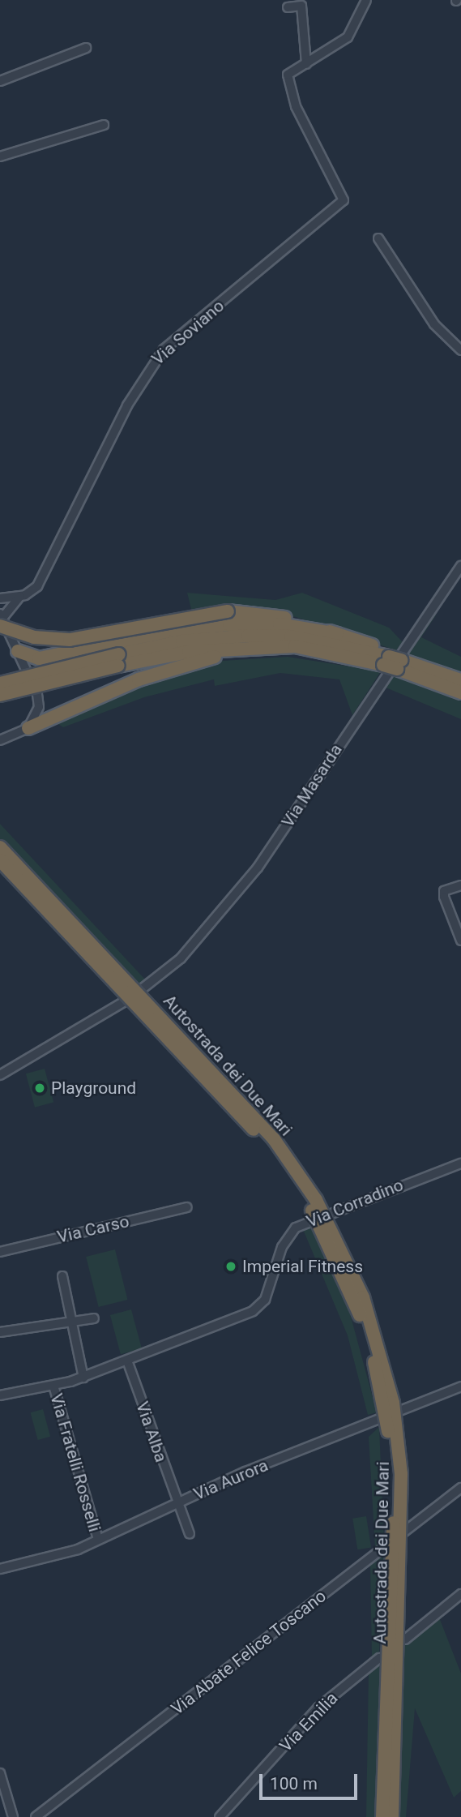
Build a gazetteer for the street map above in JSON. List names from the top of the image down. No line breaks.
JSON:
{"streets":{"highway":["Autostrada dei Due Mari"],"street":["Via Soviano","Via Masarda","Via Corradino","Via Carso","Via Alba","Via Fratelli Rosselli","Via Aurora","Via Abate Felice Toscano","Via Emilia"]},"crossings":[["Via Corradino","Via Alba"],["Via Corradino","Via Fratelli Rosselli"],["Via Alba","Via Aurora"],["Via Fratelli Rosselli","Via Aurora"]],"places":["Playground","Imperial Fitness"],"scale_bar":"100 m"}
